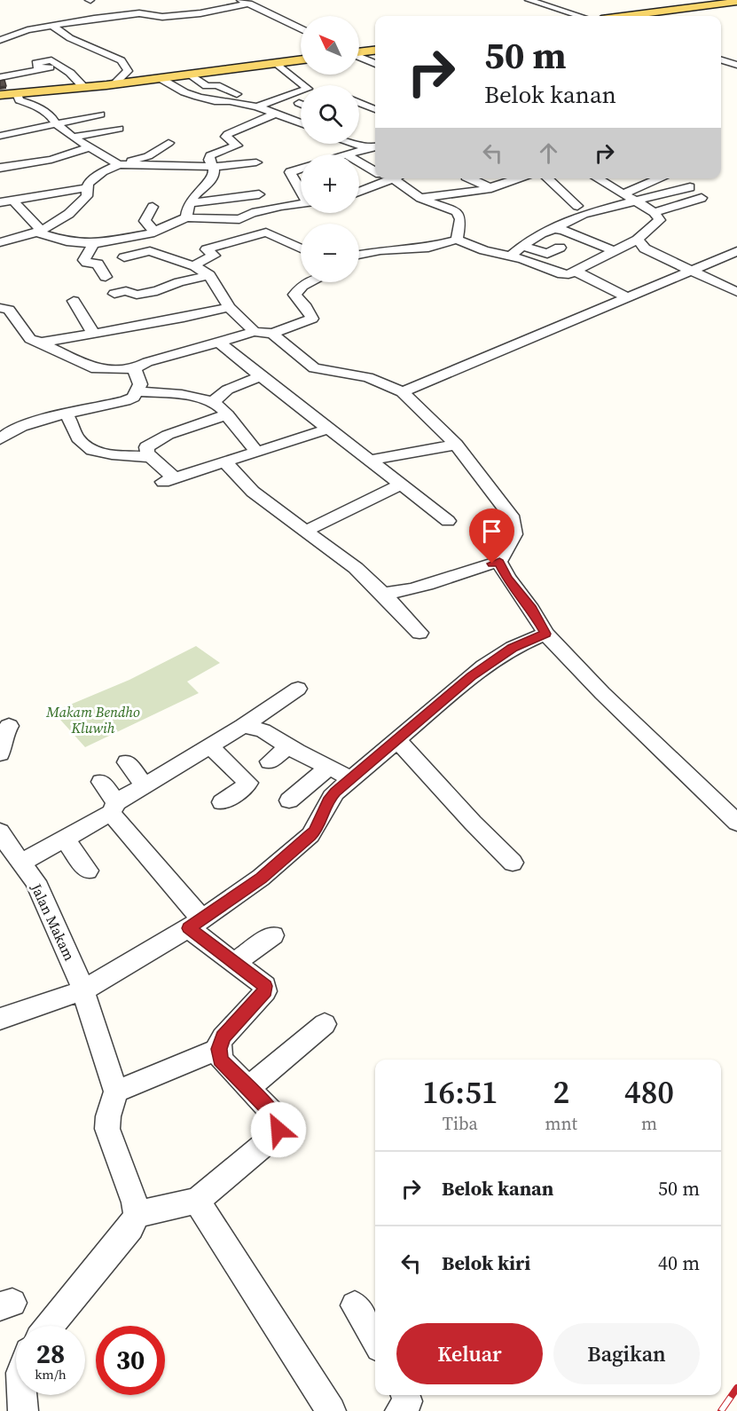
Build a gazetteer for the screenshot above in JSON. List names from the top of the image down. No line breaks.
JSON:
{"streets":{"street":["Jalan Makam"]},"parks":["Makam Bendho Kluwih"],"north":"top left","page":{"map_buttons":["+","−"],"turn":["50 m","Belok kanan"],"eta":["16:51","Tiba","2","mnt","480","m"],"list":[{"name":"Belok kanan","value":"50 m"},{"name":"Belok kiri","value":"40 m"}],"buttons":["Keluar","Bagikan"],"speed":"28 km/h","limit":"30"}}
